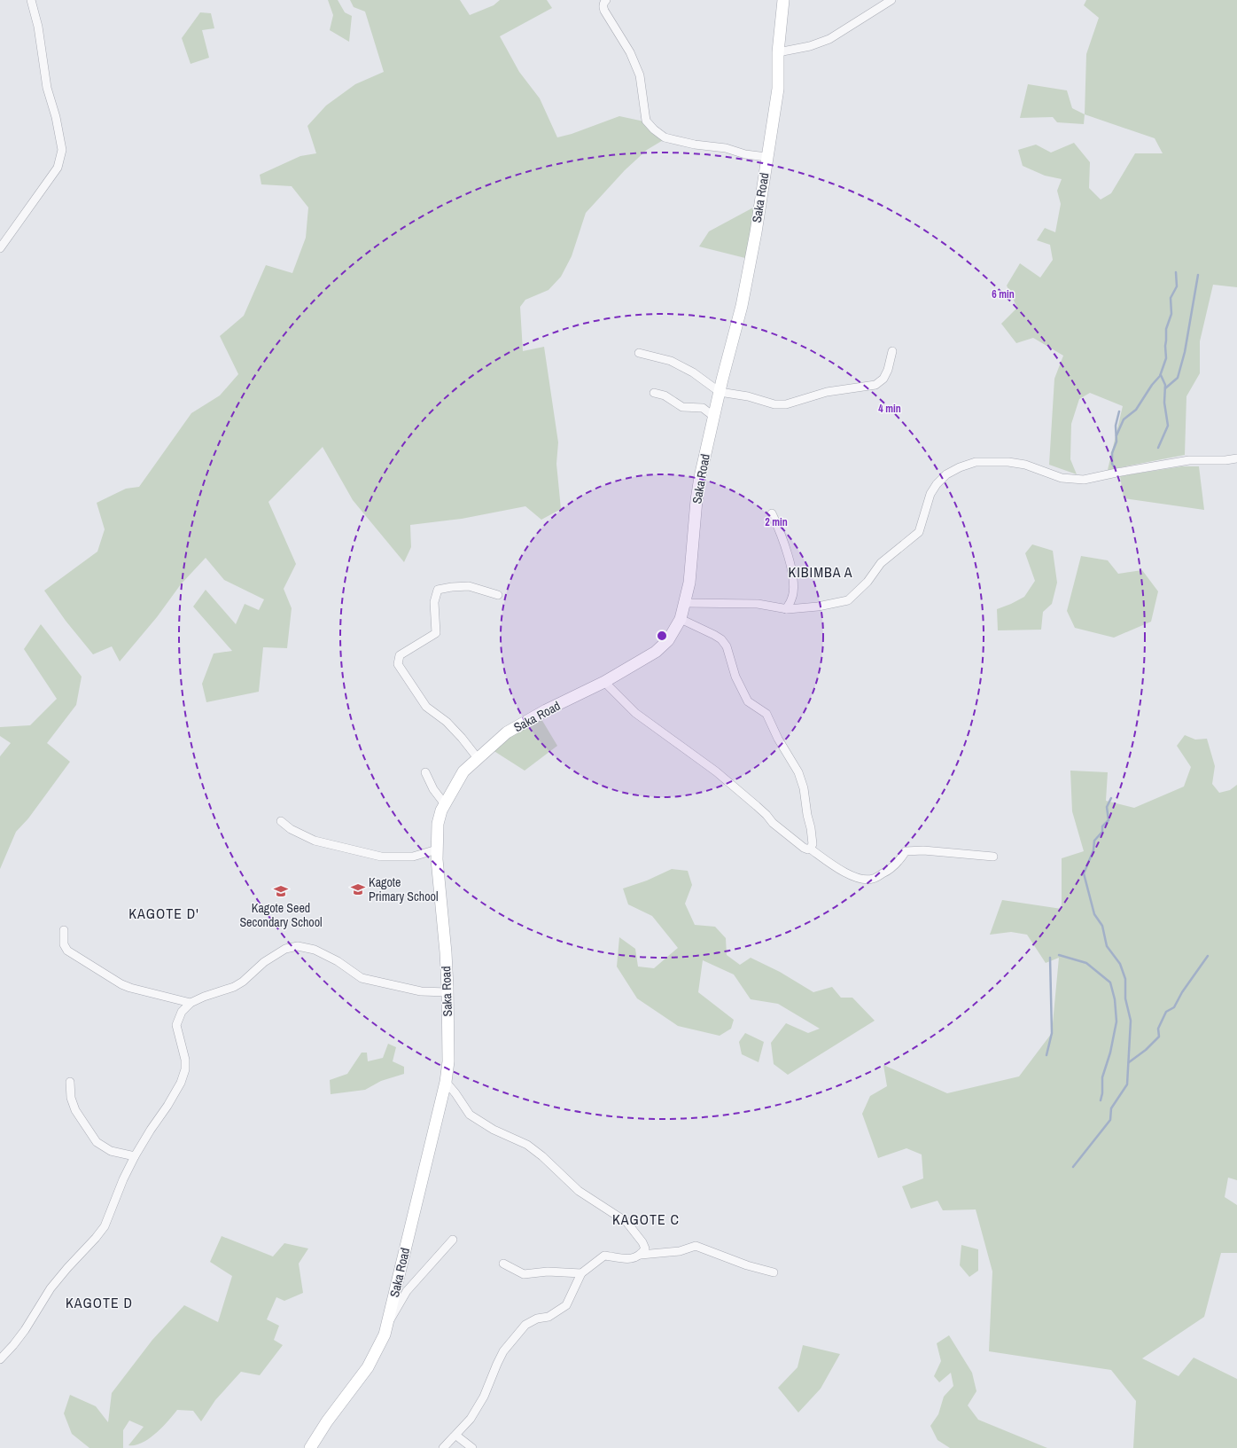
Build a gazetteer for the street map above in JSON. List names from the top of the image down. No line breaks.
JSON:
{"streets":{"main road":["Saka Road"]},"districts":["KIBIMBA A","KAGOTE D'","KAGOTE C","KAGOTE D"],"places":{"school or university":["Kagote Primary School","Kagote Seed Secondary School"]},"rings":["6 min","4 min","2 min"]}
